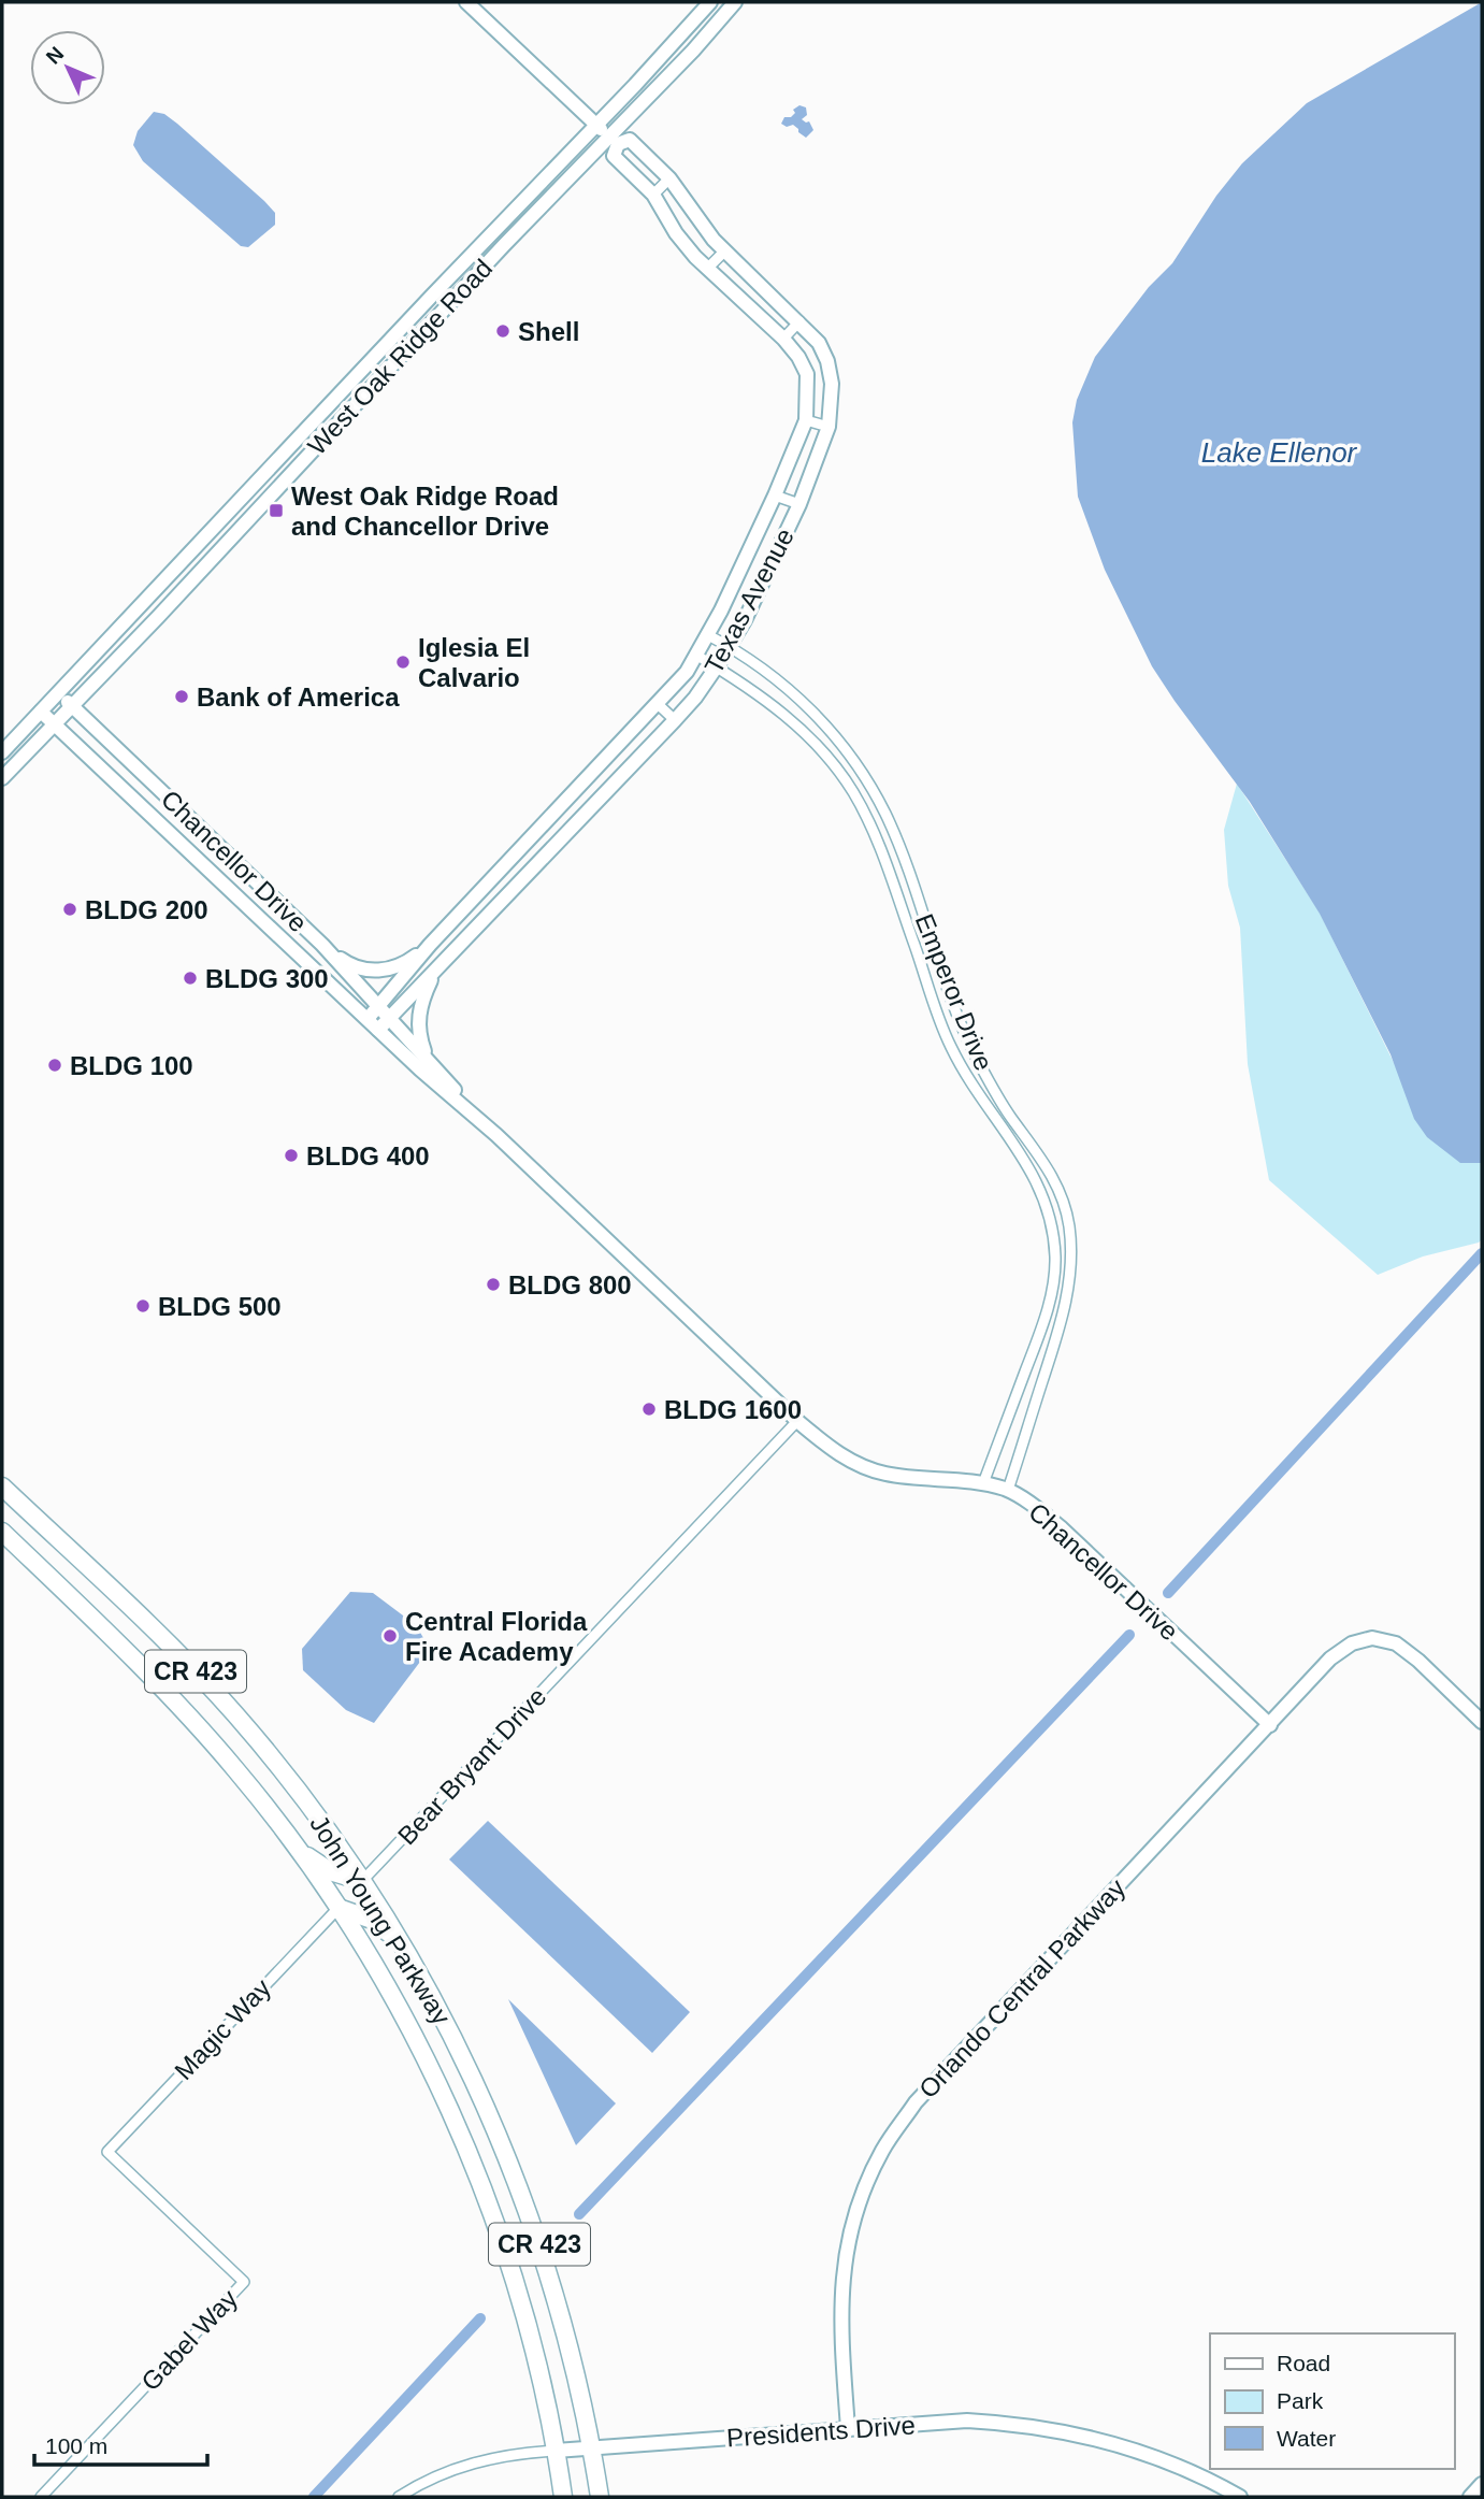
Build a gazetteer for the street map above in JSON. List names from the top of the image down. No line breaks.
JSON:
{"streets":{"highway":["CR 423","John Young Parkway"],"street":["West Oak Ridge Road","Texas Avenue","Chancellor Drive","Emperor Drive","Bear Bryant Drive","Orlando Central Parkway","Magic Way","Gabel Way","Presidents Drive"]},"crossings":[["West Oak Ridge Road","Texas Avenue"],["West Oak Ridge Road","Chancellor Drive"],["Texas Avenue","Chancellor Drive"],["Texas Avenue","Emperor Drive"],["Chancellor Drive","Emperor Drive"],["Chancellor Drive","Bear Bryant Drive"],["Chancellor Drive","Orlando Central Parkway"],["Bear Bryant Drive","John Young Parkway"],["John Young Parkway","Magic Way"],["John Young Parkway","Presidents Drive"],["Orlando Central Parkway","Presidents Drive"],["Magic Way","Gabel Way"]],"water":["Lake Ellenor"],"places":{"other":["Shell","Iglesia El Calvario","Bank of America","BLDG 200","BLDG 300","BLDG 100","BLDG 400","BLDG 800","BLDG 500","BLDG 1600","Central Florida Fire Academy"],"transit":["West Oak Ridge Road and Chancellor Drive"]},"legend":["Road","Park","Water"],"scale_bar":"100 m","north":"top left"}
